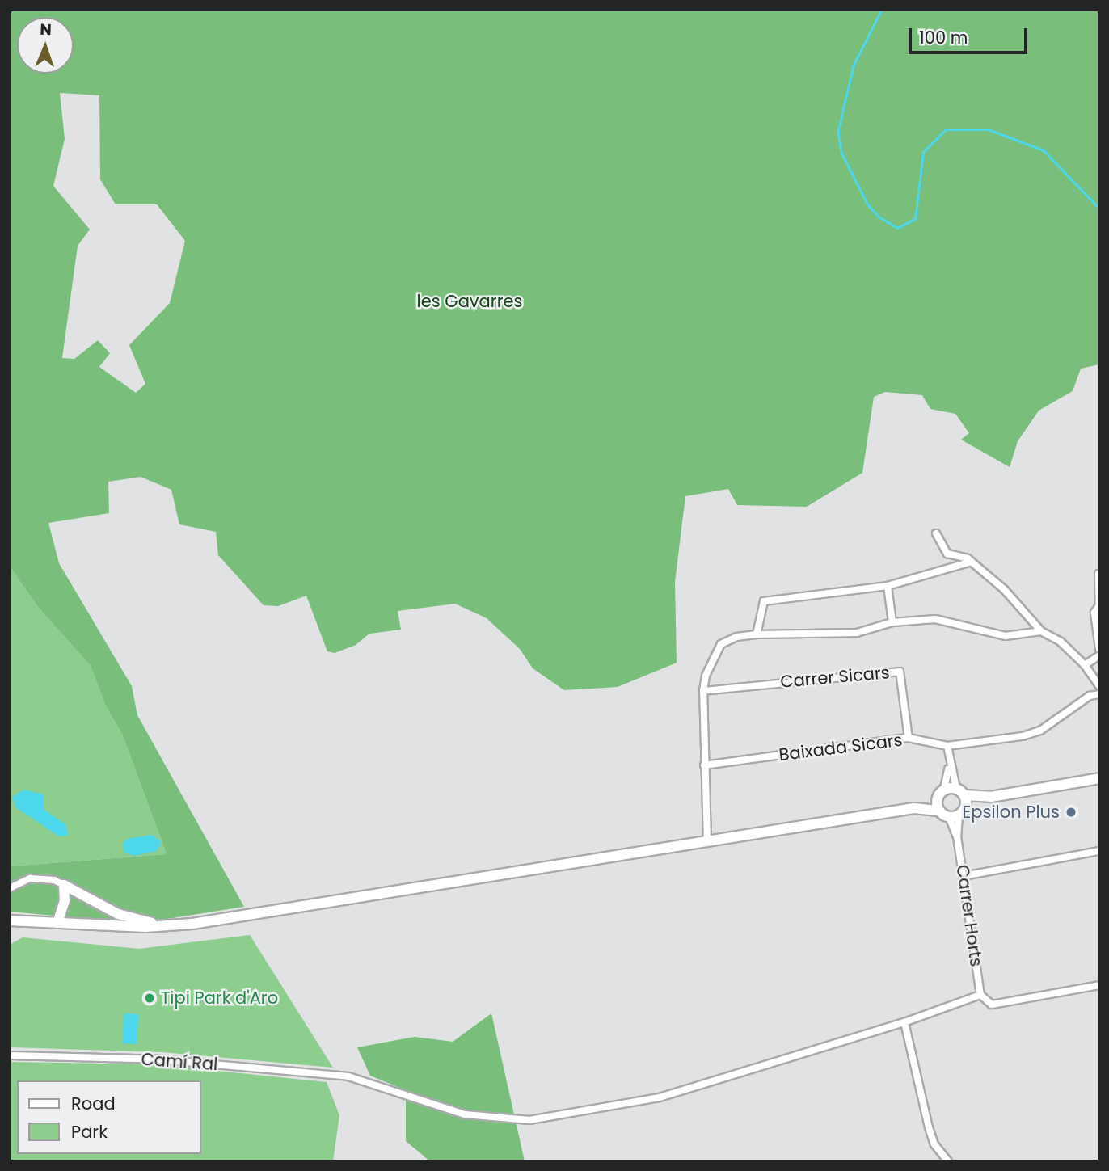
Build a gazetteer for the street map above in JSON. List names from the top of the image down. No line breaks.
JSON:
{"streets":{"street":["Carrer Sicars","Baixada Sicars","Carrer Horts","Camí Ral"]},"crossings":[["Carrer Sicars","Baixada Sicars"],["Carrer Horts","Camí Ral"]],"parks":["les Gavarres"],"places":["Epsilon Plus","Tipi Park d'Aro"],"legend":["Road","Park"],"scale_bar":"100 m","north":"top"}
